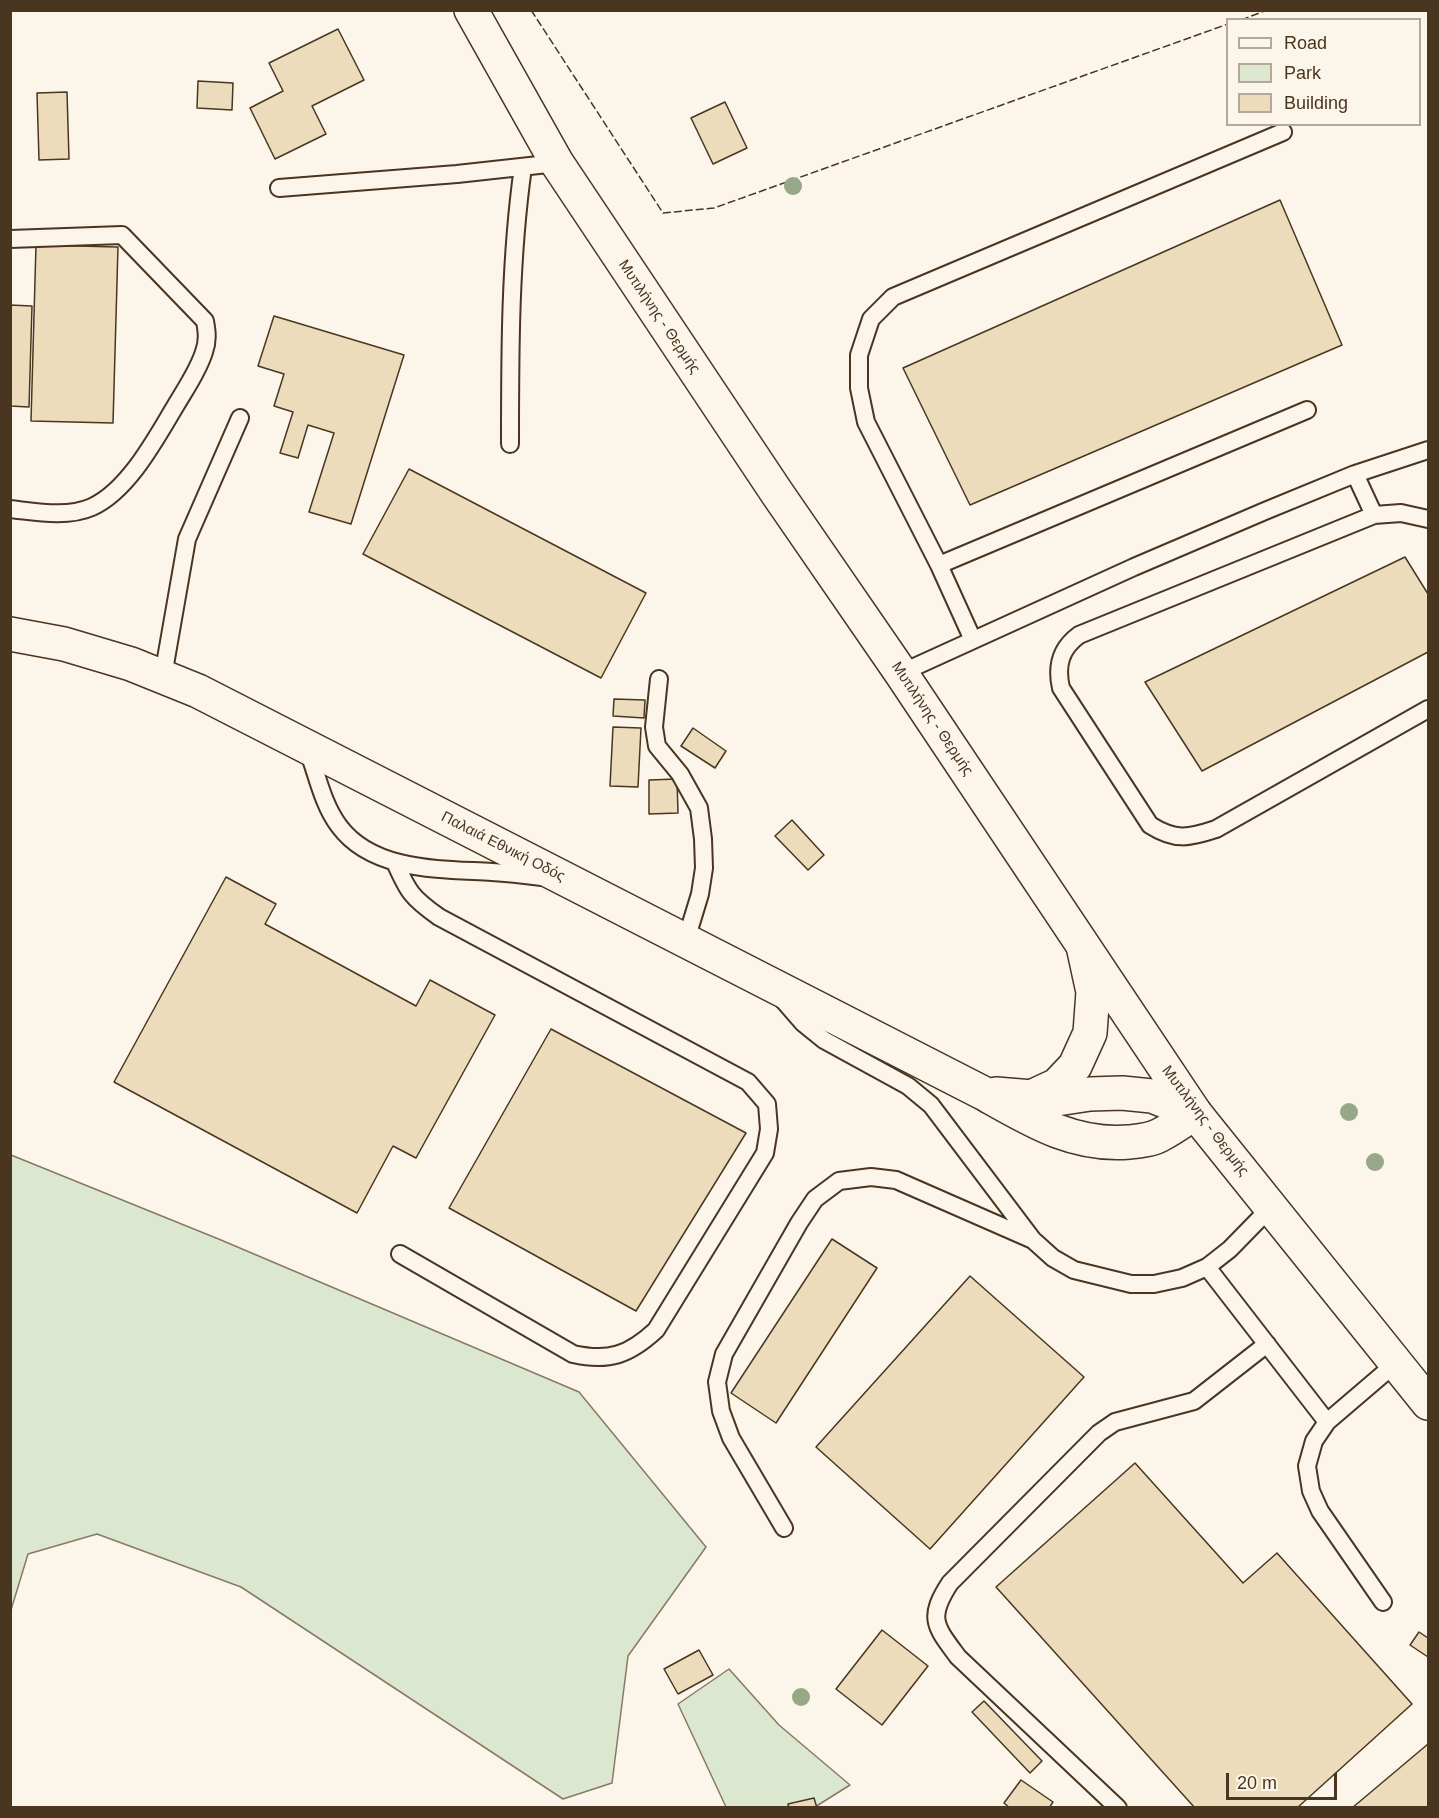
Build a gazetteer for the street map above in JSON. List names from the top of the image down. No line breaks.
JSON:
{"streets":{"main road":["Μυτιλήνης - Θερμής","Παλαιά Εθνική Οδός"]},"crossings":[["Μυτιλήνης - Θερμής","Παλαιά Εθνική Οδός"]],"legend":["Road","Park","Building"],"scale_bar":"20 m"}
